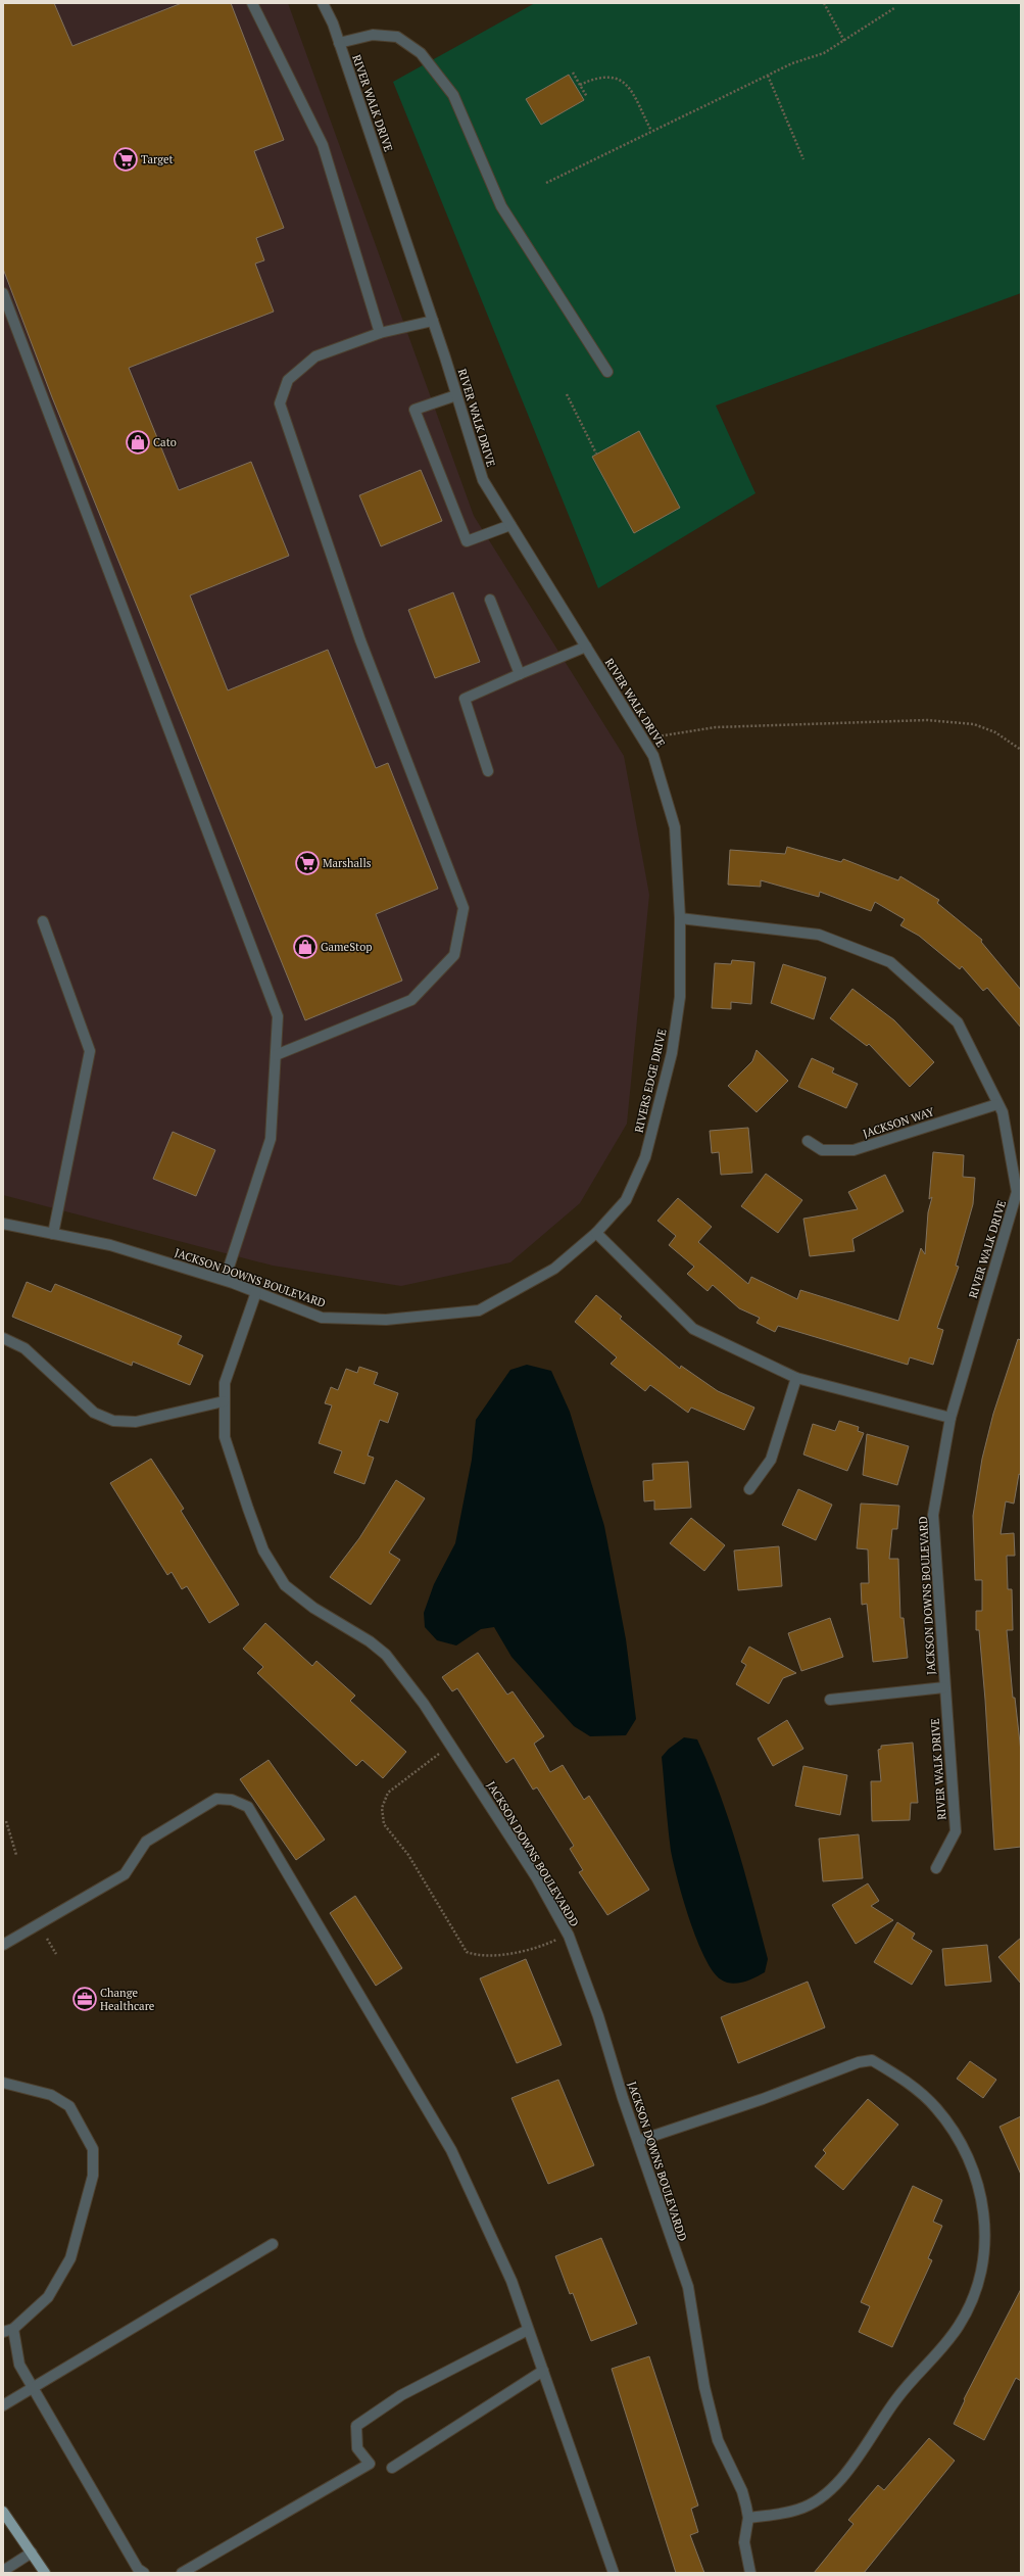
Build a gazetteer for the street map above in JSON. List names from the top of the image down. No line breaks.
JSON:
{"streets":{"street":["RIVER WALK DRIVE","RIVERS EDGE DRIVE","JACKSON WAY","JACKSON DOWNS BOULEVARD","JACKSON DOWNS BOULEVARDD"]},"crossings":[["RIVER WALK DRIVE","RIVERS EDGE DRIVE"],["RIVER WALK DRIVE","JACKSON WAY"],["RIVER WALK DRIVE","JACKSON DOWNS BOULEVARD"],["RIVERS EDGE DRIVE","JACKSON DOWNS BOULEVARD"],["JACKSON DOWNS BOULEVARD","JACKSON DOWNS BOULEVARDD"]],"places":{"supermarket":["Target","Marshalls"],"shop":["Cato","GameStop"],"office":["Change Healthcare"]}}
